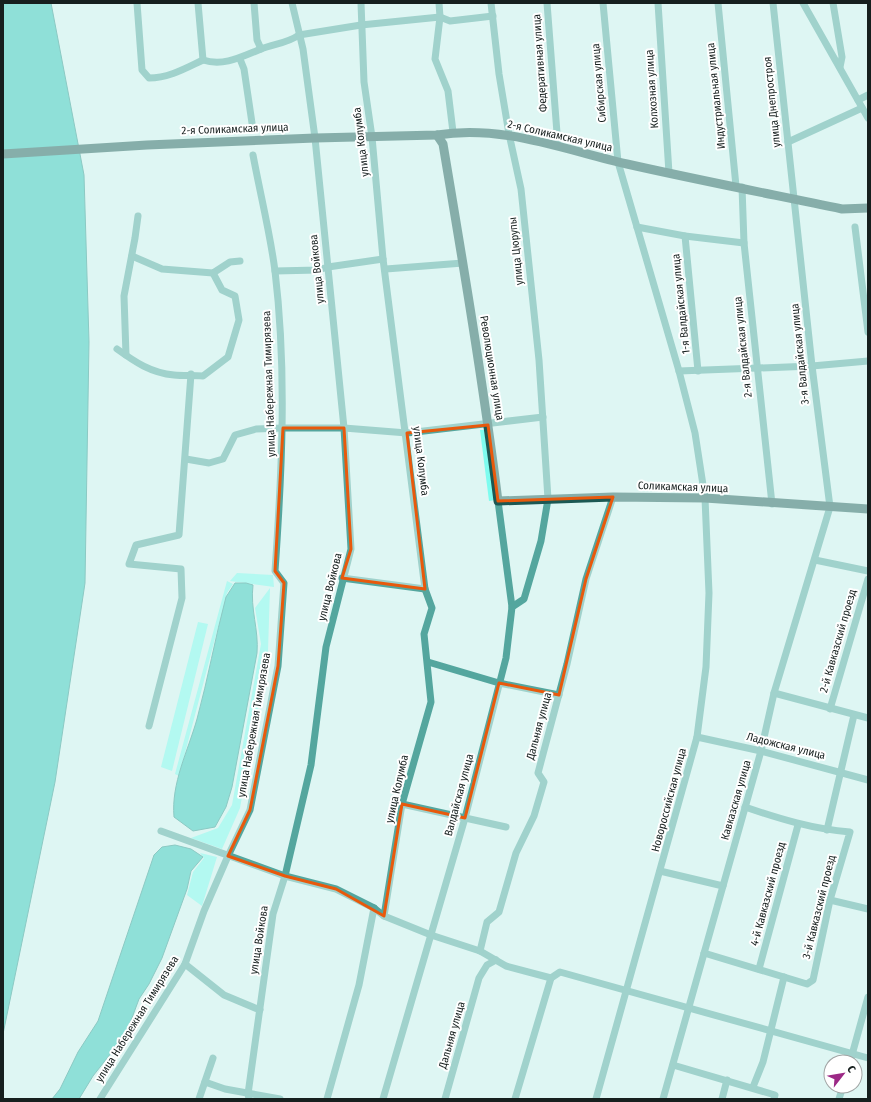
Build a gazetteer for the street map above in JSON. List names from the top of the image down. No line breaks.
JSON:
{"streets":{"main road":["2-я Соликамская улица","Революционная улица","Соликамская улица"],"street":["Федеративная улица","Сибирская улица","Колхозная улица","Индустриальная улица","улица Днепростроя","улица Колумба","улица Цюрупы","улица Войкова","1-я Валдайская улица","2-я Валдайская улица","3-я Валдайская улица","улица Набережная Тимирязева","2-й Кавказский проезд","Дальняя улица","Ладожская улица","Валдайская улица","Новороссийская улица","Кавказская улица","4-й Кавказский проезд","3-й Кавказский проезд"]},"crossings":[["Федеративная улица","2-я Соликамская улица"],["Сибирская улица","2-я Соликамская улица"],["Сибирская улица","Новороссийская улица"],["Колхозная улица","2-я Соликамская улица"],["Индустриальная улица","2-я Соликамская улица"],["Индустриальная улица","2-я Валдайская улица"],["улица Днепростроя","2-я Соликамская улица"],["улица Днепростроя","3-я Валдайская улица"],["2-я Соликамская улица","улица Колумба"],["2-я Соликамская улица","улица Цюрупы"],["2-я Соликамская улица","улица Войкова"],["2-я Соликамская улица","2-я Валдайская улица"],["2-я Соликамская улица","3-я Валдайская улица"],["2-я Соликамская улица","Революционная улица"],["улица Цюрупы","Соликамская улица"],["2-я Валдайская улица","Соликамская улица"],["3-я Валдайская улица","Соликамская улица"],["3-я Валдайская улица","Кавказская улица"],["Революционная улица","Соликамская улица"],["Революционная улица","Валдайская улица"],["Соликамская улица","Дальняя улица"],["Соликамская улица","Новороссийская улица"],["Соликамская улица","Кавказская улица"],["Ладожская улица","Новороссийская улица"],["Ладожская улица","Кавказская улица"],["Кавказская улица","3-й Кавказский проезд"],["4-й Кавказский проезд","3-й Кавказский проезд"]],"north":"top right"}
